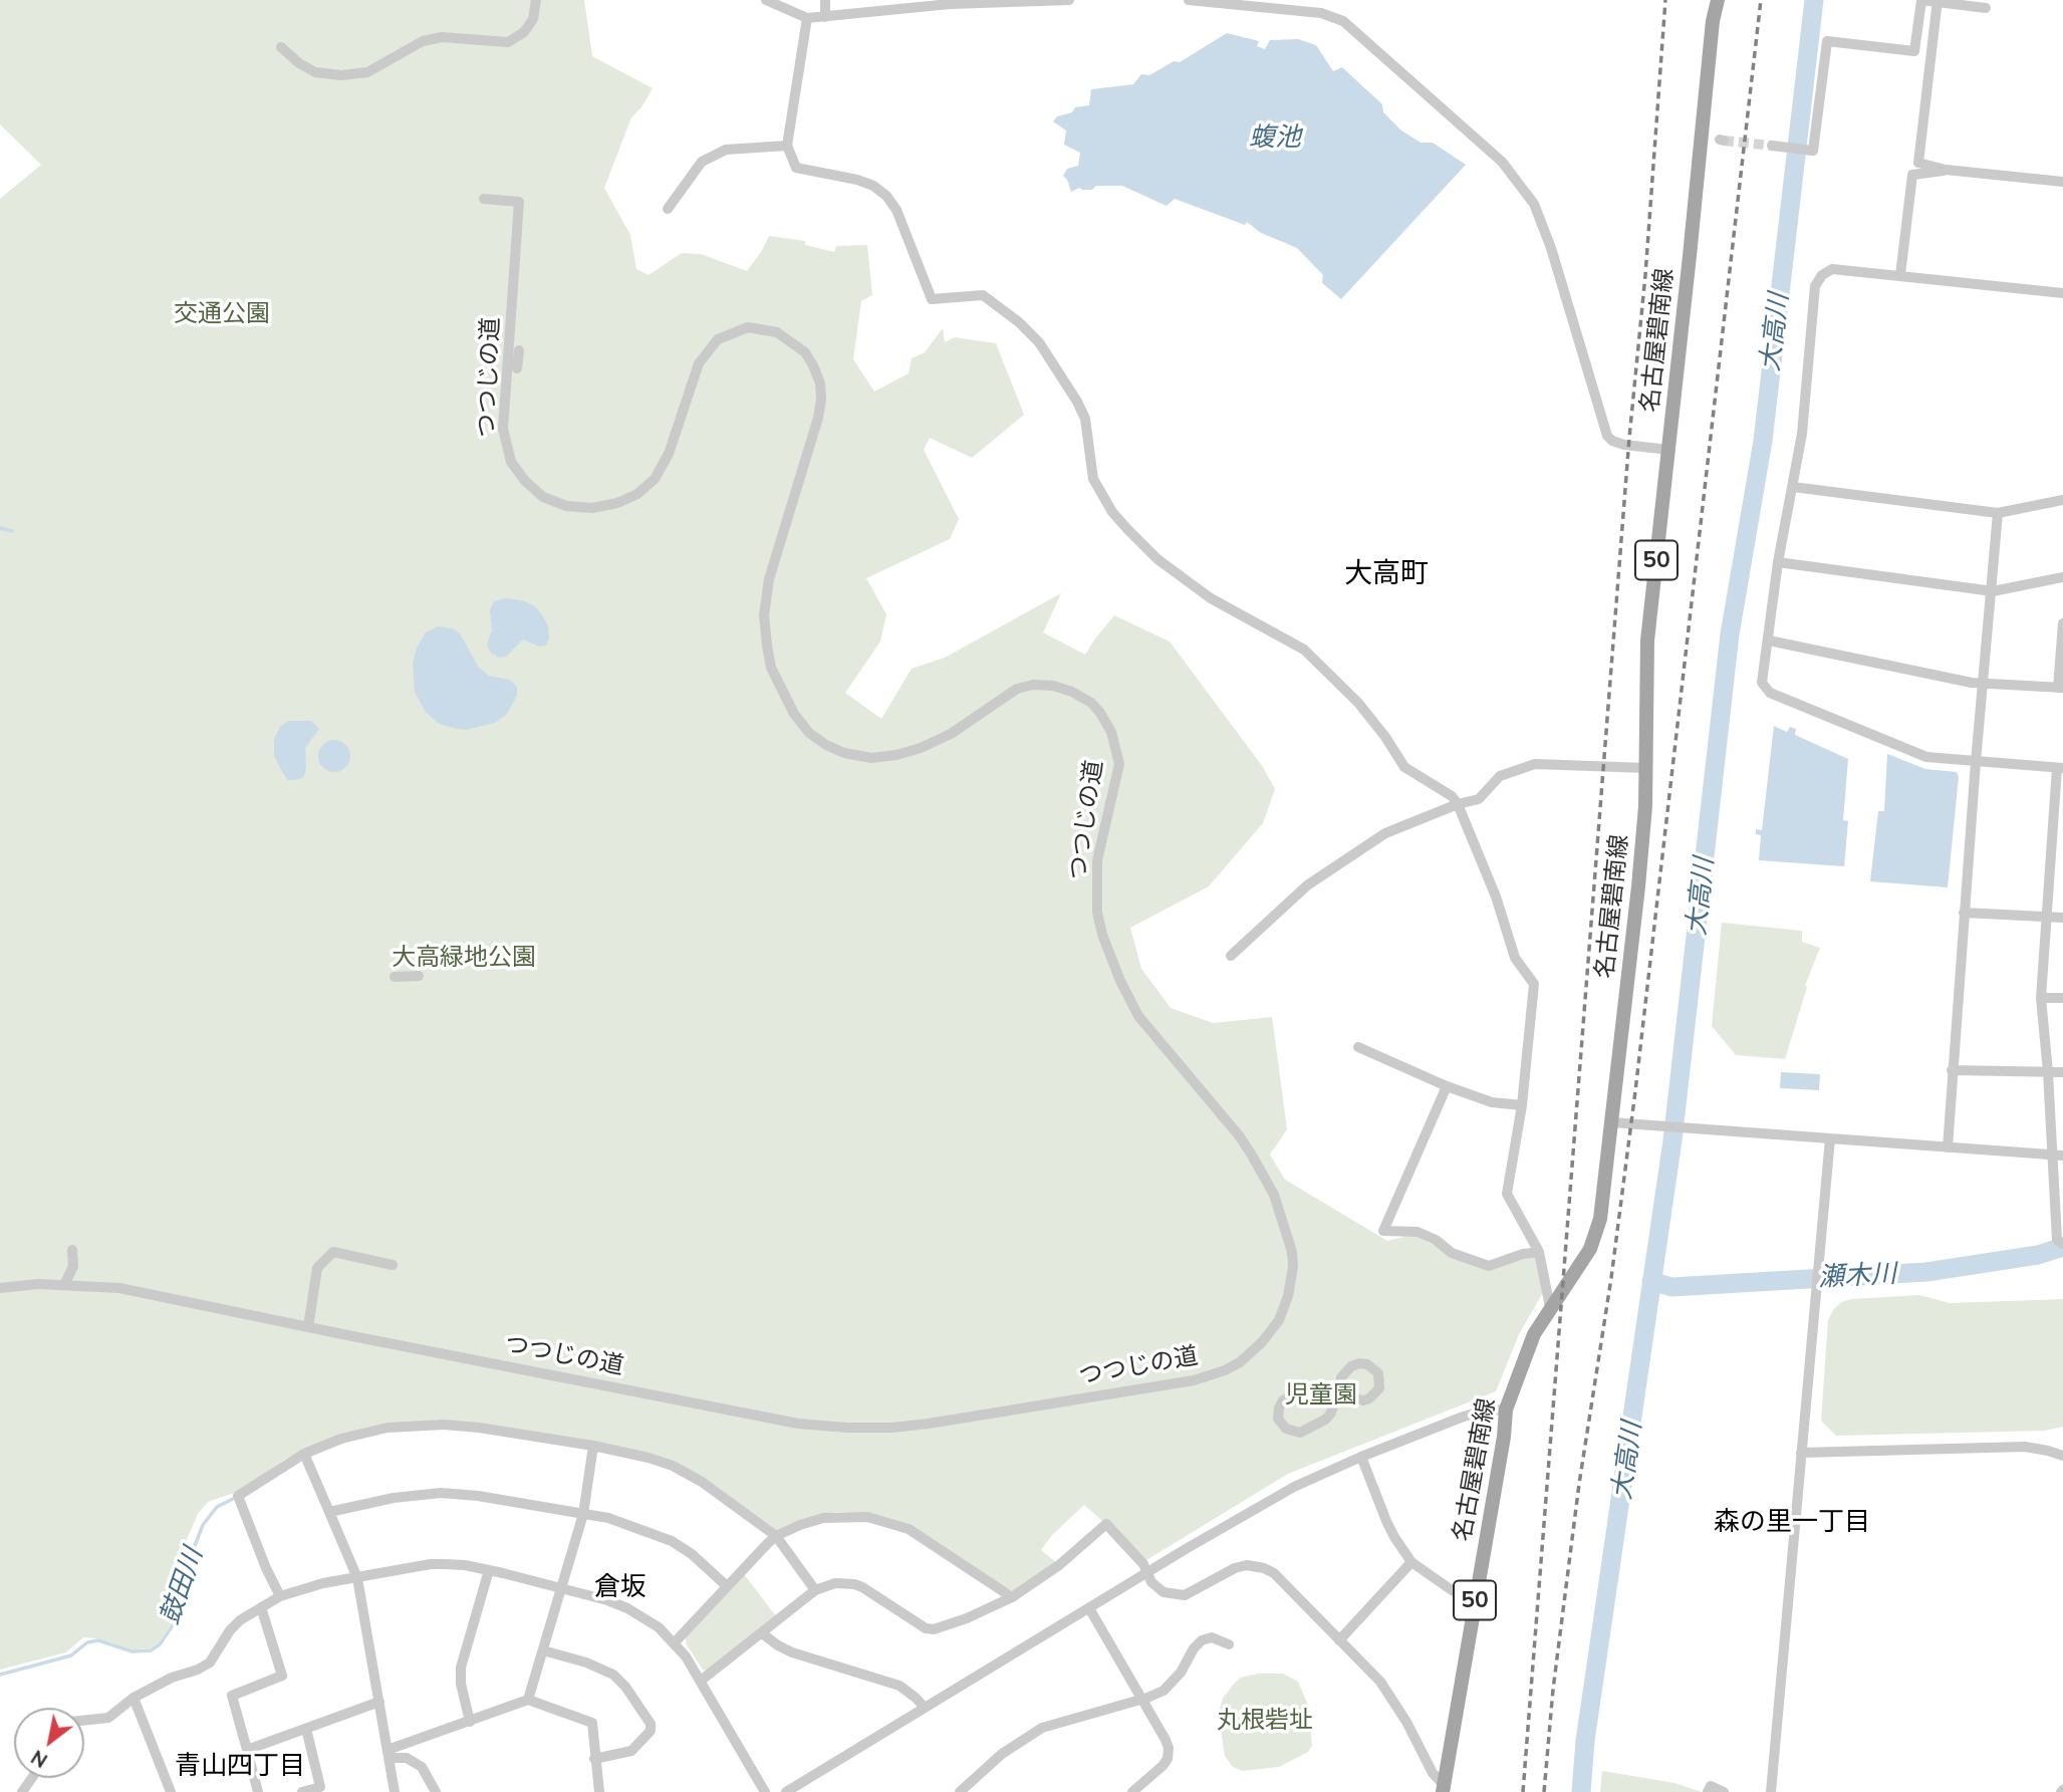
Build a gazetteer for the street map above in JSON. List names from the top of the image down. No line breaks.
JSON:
{"streets":{"main road":["名古屋碧南線","50"],"street":["つつじの道"]},"districts":["大高町","森の里一丁目","倉坂","青山四丁目"],"water":["蝮池","大高川","瀬木川","鼓田川"],"parks":["交通公園","大高緑地公園","児童園","丸根砦址"],"north":"bottom left"}
